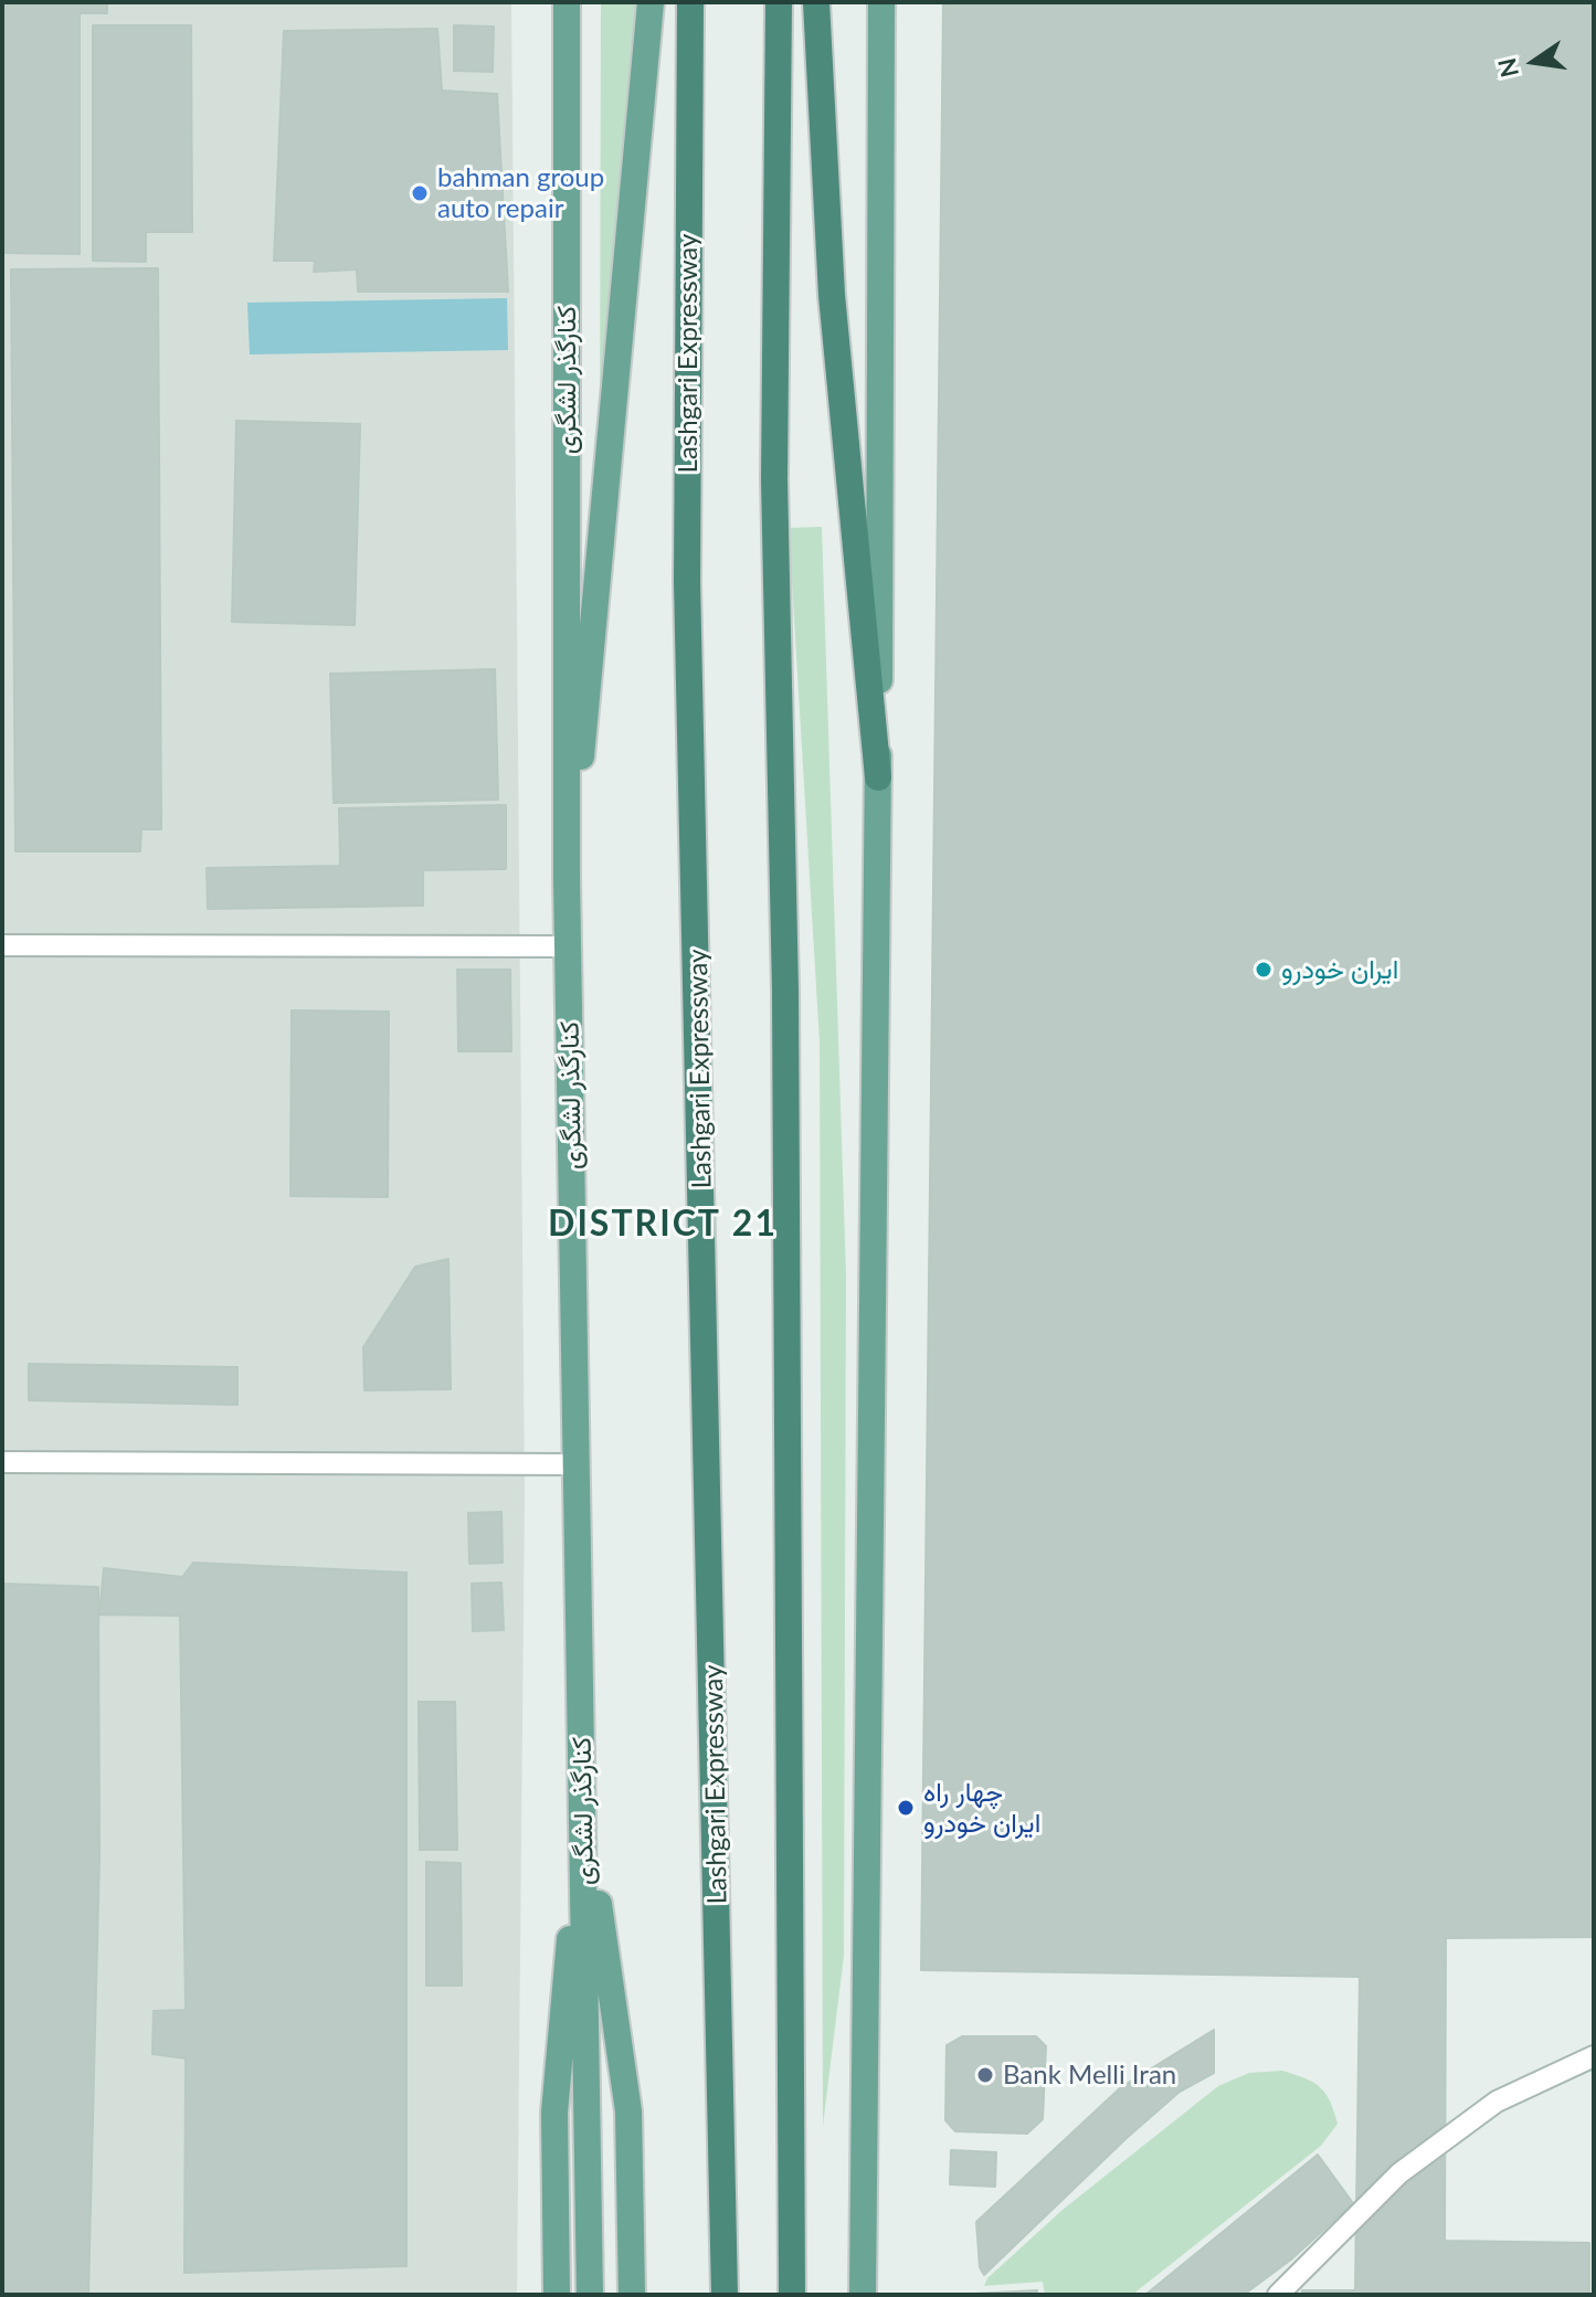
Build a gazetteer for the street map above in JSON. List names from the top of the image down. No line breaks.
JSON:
{"streets":{"highway":["Lashgari Expressway"],"main road":["کنارگذر لشگری"]},"districts":["DISTRICT 21"],"places":["bahman group auto repair","ایران خودرو","چهار راه ایران خودرو","Bank Melli Iran"],"north":"left"}
